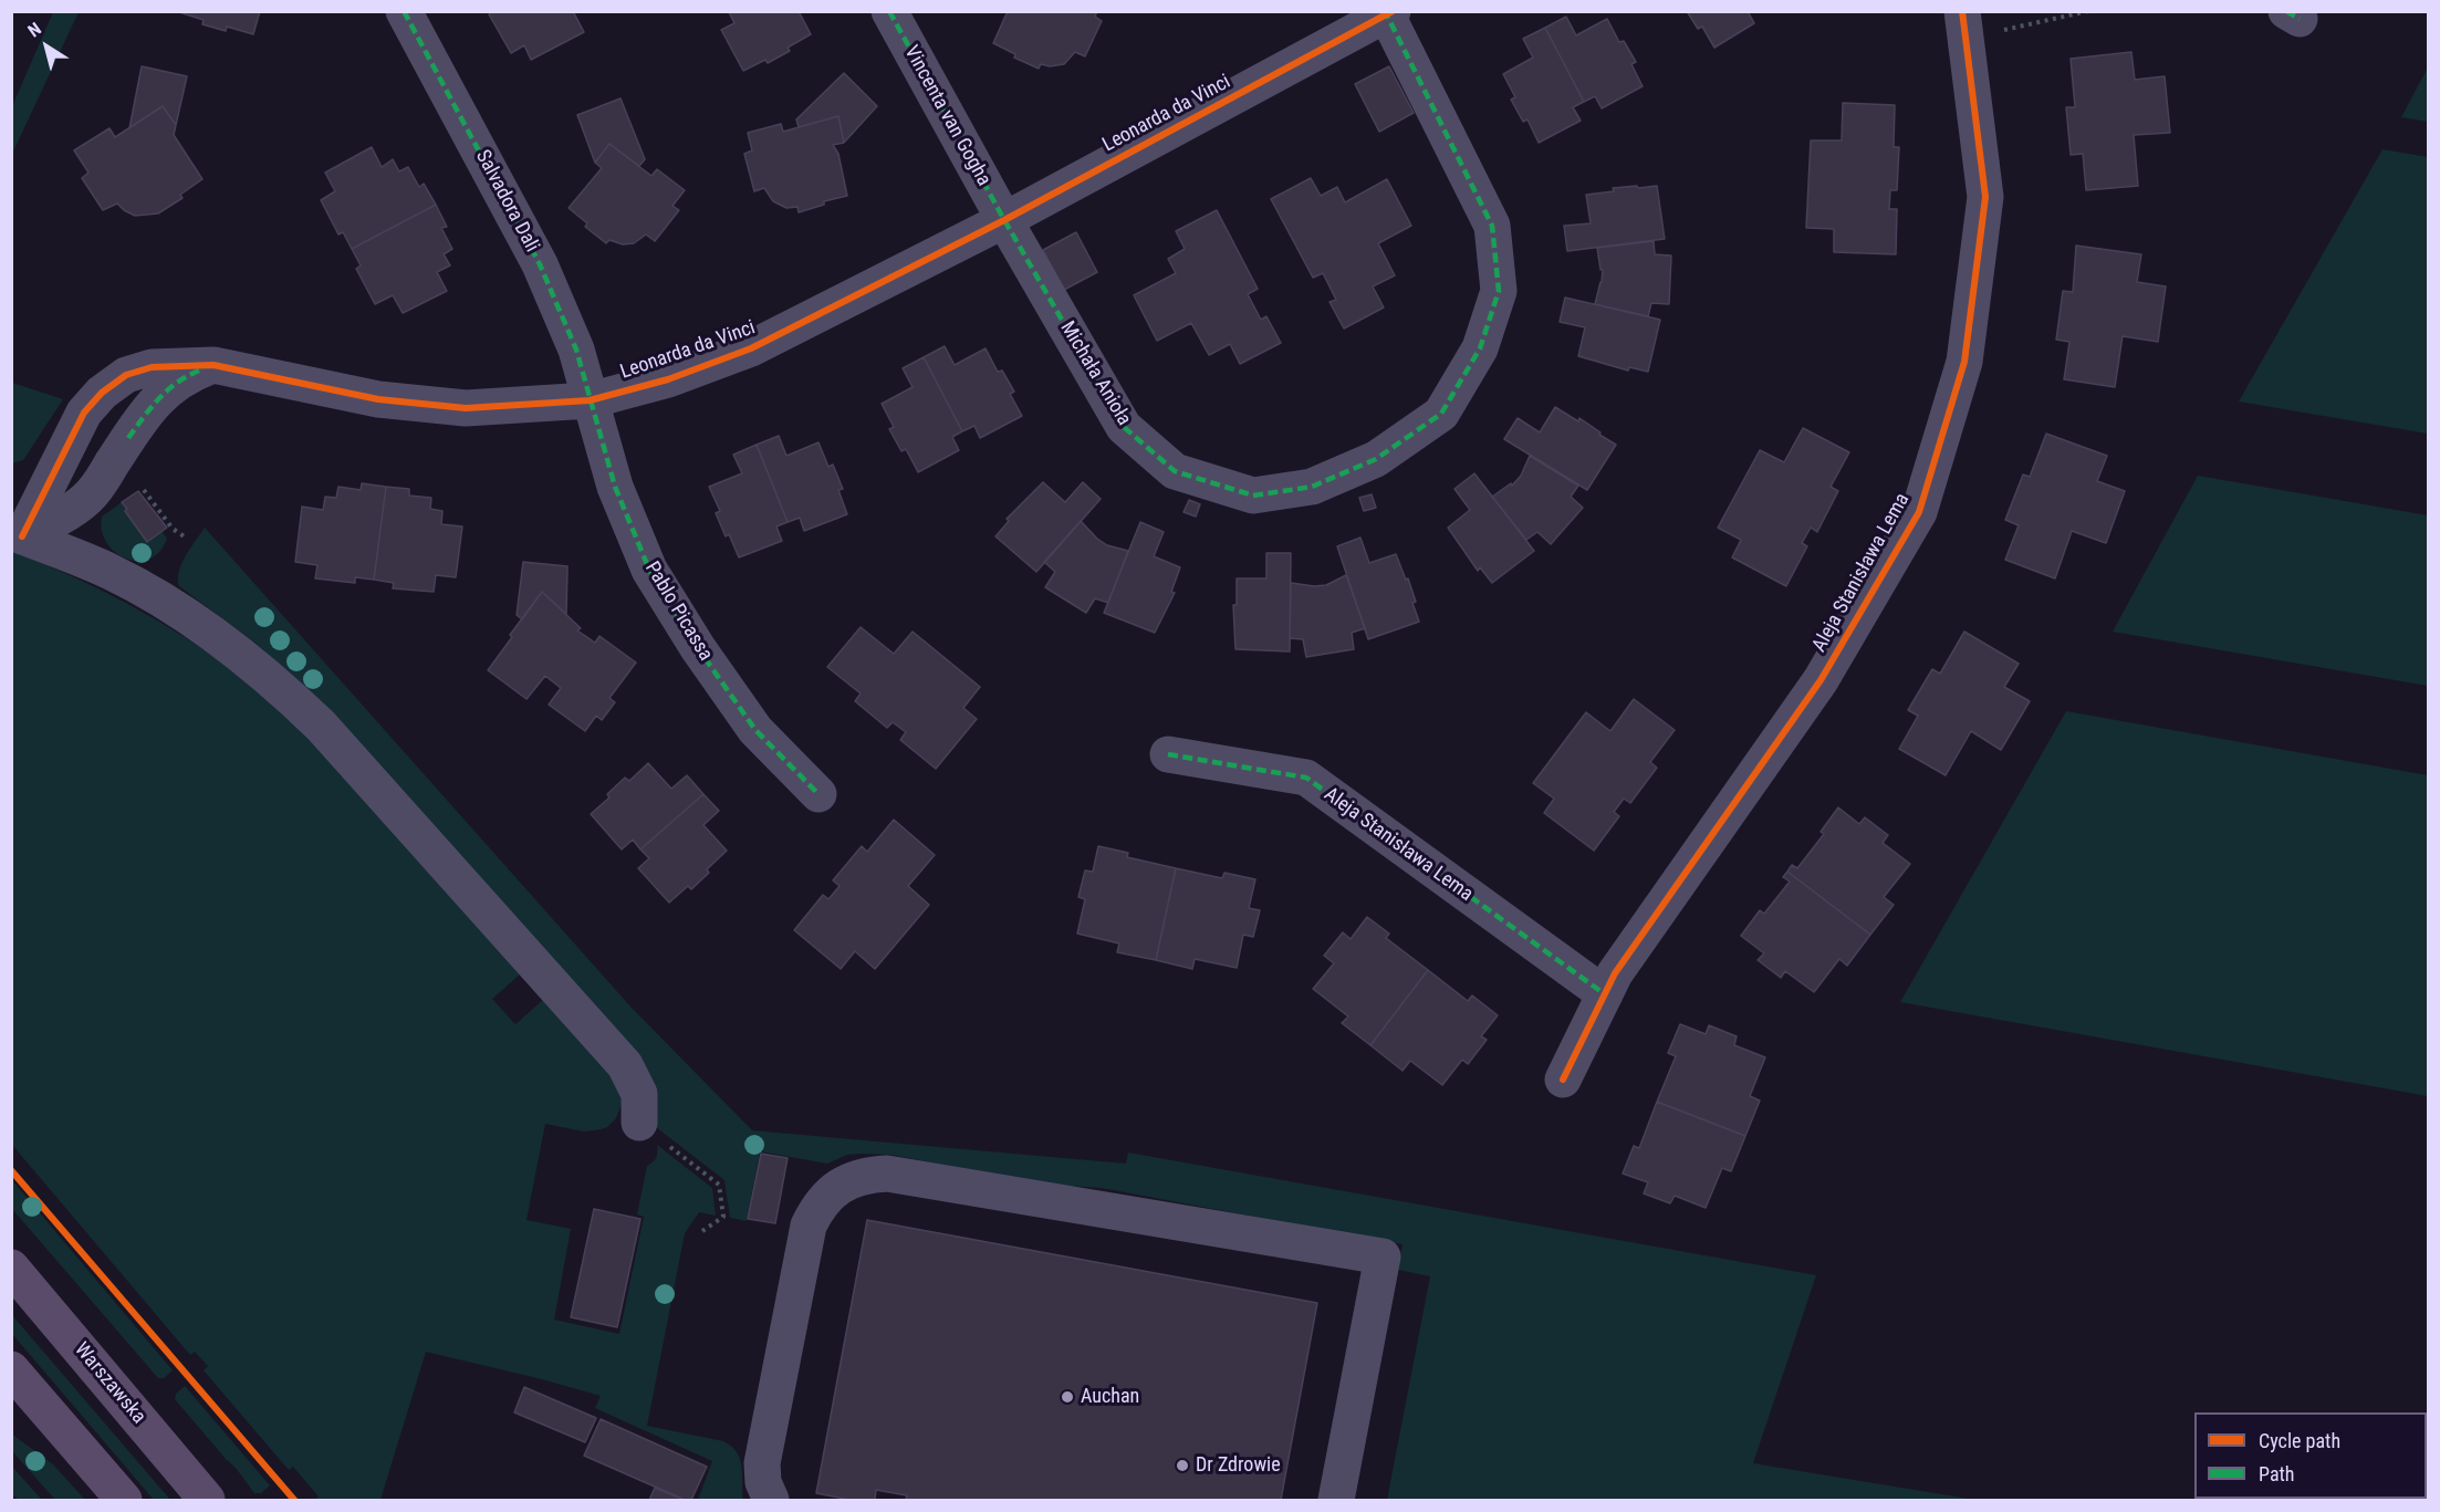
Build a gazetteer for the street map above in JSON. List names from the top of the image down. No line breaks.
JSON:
{"streets":{"main road":["Warszawska"],"street":["Leonarda da Vinci","Vincenta van Gogha","Salvadora Dali","Michała Anioła","Aleja Stanisława Lema","Pablo Picassa"]},"crossings":[["Leonarda da Vinci","Vincenta van Gogha"],["Leonarda da Vinci","Salvadora Dali"],["Leonarda da Vinci","Michała Anioła"],["Leonarda da Vinci","Pablo Picassa"],["Vincenta van Gogha","Michała Anioła"],["Salvadora Dali","Pablo Picassa"]],"places":["Auchan","Dr Zdrowie"],"legend":["Cycle path","Path"],"north":"top left"}
